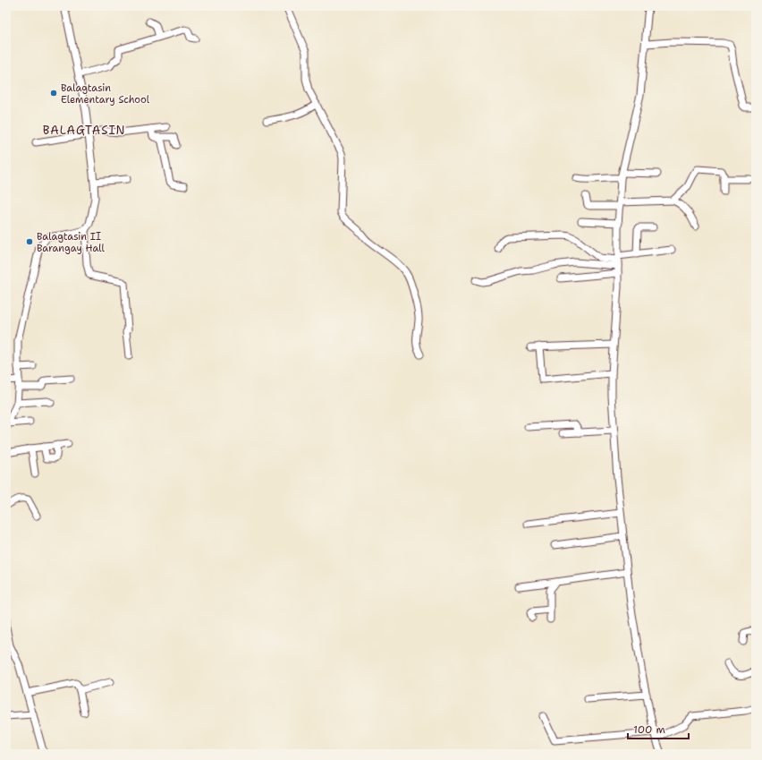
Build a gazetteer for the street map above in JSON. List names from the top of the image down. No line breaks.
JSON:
{"districts":["BALAGTASIN"],"places":["Balagtasin Elementary School","Balagtasin II Barangay Hall"],"scale_bar":"100 m"}
